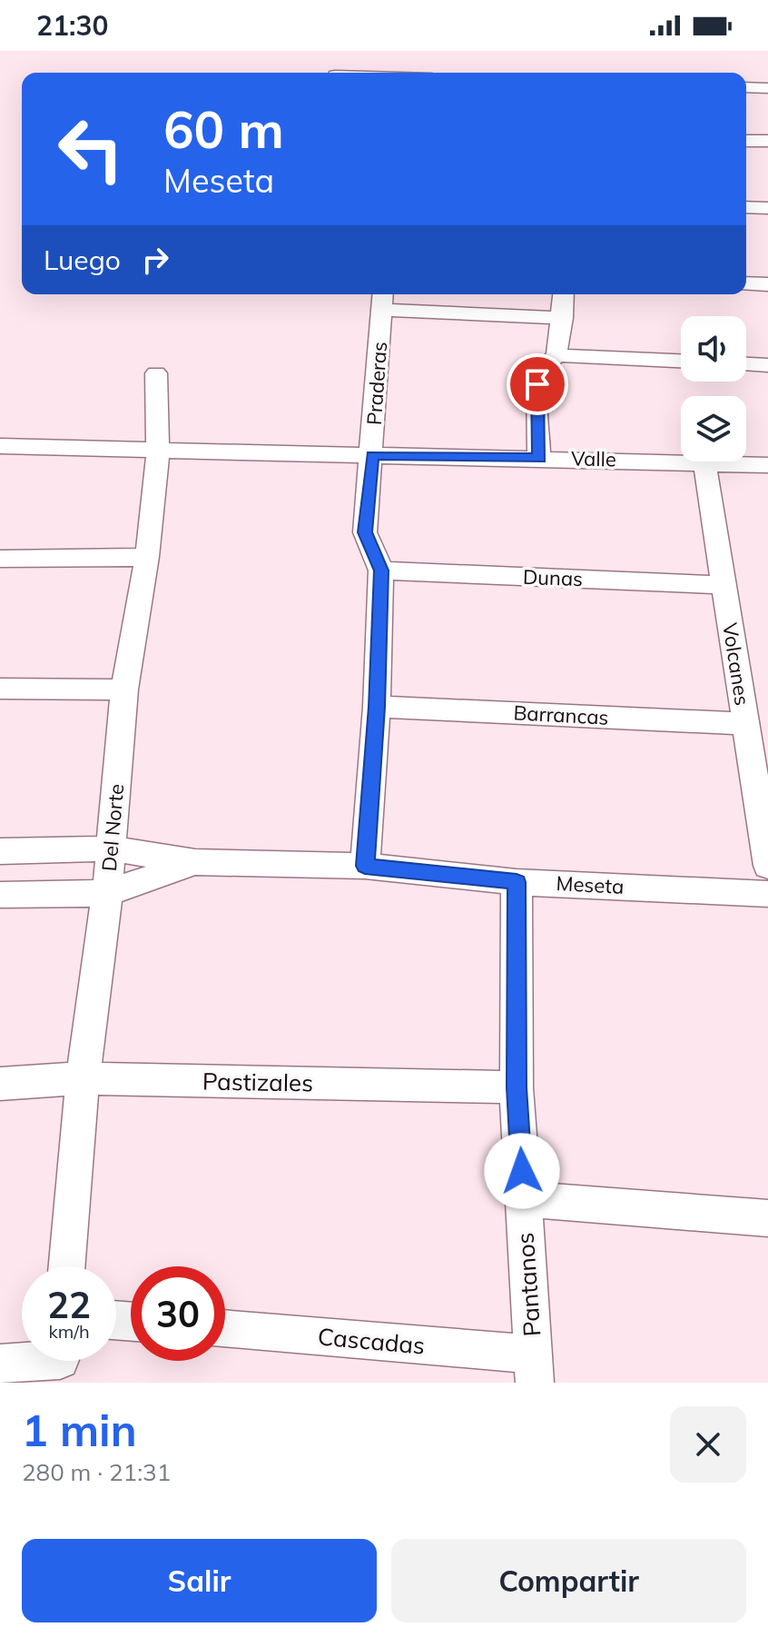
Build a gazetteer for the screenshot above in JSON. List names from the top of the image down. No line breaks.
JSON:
{"streets":{"street":["Praderas","Valle","Dunas","Volcanes","Barrancas","Del Norte","Meseta","Pastizales","Pantanos","Cascadas"]},"crossings":[["Praderas","Valle"],["Praderas","Dunas"],["Praderas","Barrancas"],["Praderas","Meseta"],["Valle","Volcanes"],["Valle","Del Norte"],["Dunas","Volcanes"],["Volcanes","Barrancas"],["Del Norte","Meseta"],["Del Norte","Pastizales"],["Meseta","Pantanos"],["Pastizales","Pantanos"],["Pantanos","Cascadas"]],"page":{"status":"21:30","turn":["60 m","Meseta"],"then":"Luego","speed":"22 km/h","limit":"30","heading":["1 min","280 m · 21:31"],"buttons":["Salir","Compartir"]}}
